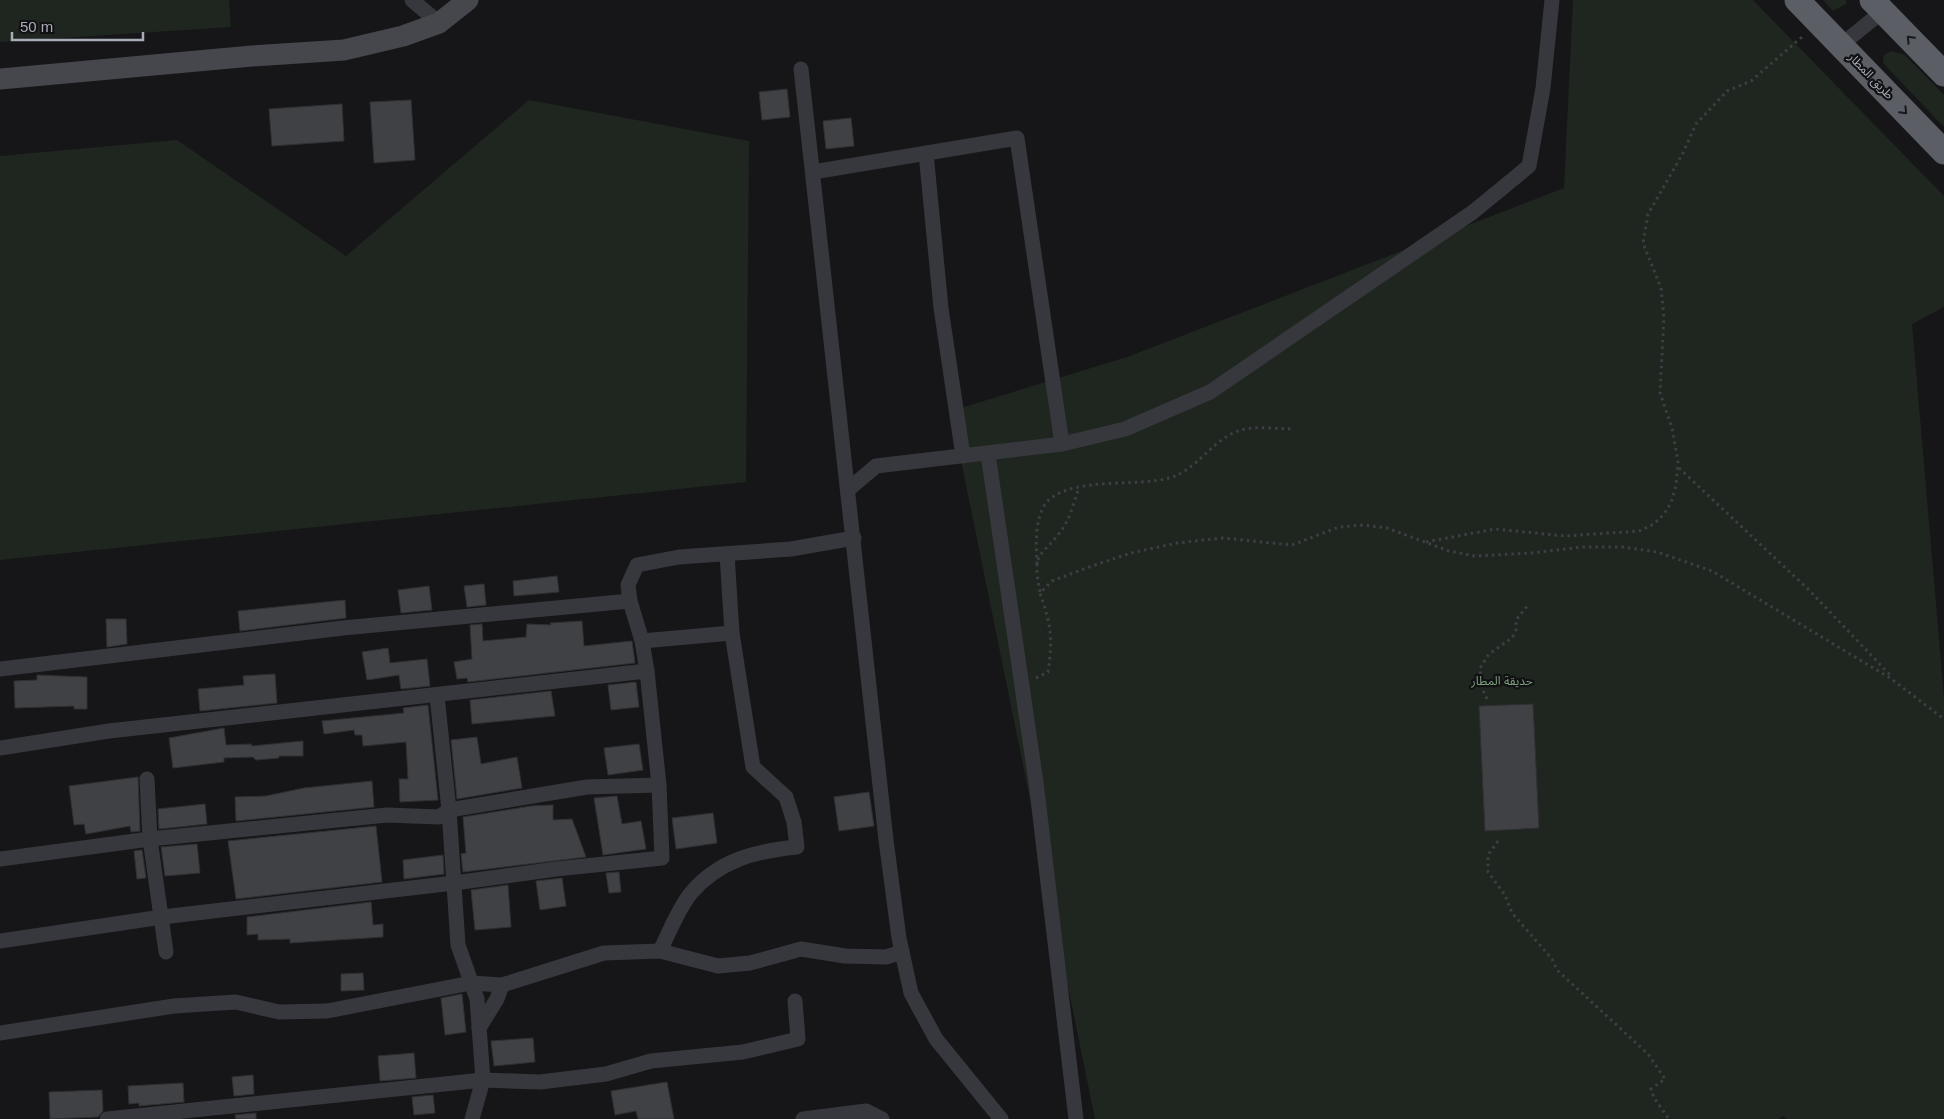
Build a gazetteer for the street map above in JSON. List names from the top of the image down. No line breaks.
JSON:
{"streets":{"highway":["طريق المطار"]},"parks":["حديقة المطار"],"scale_bar":"50 m"}
